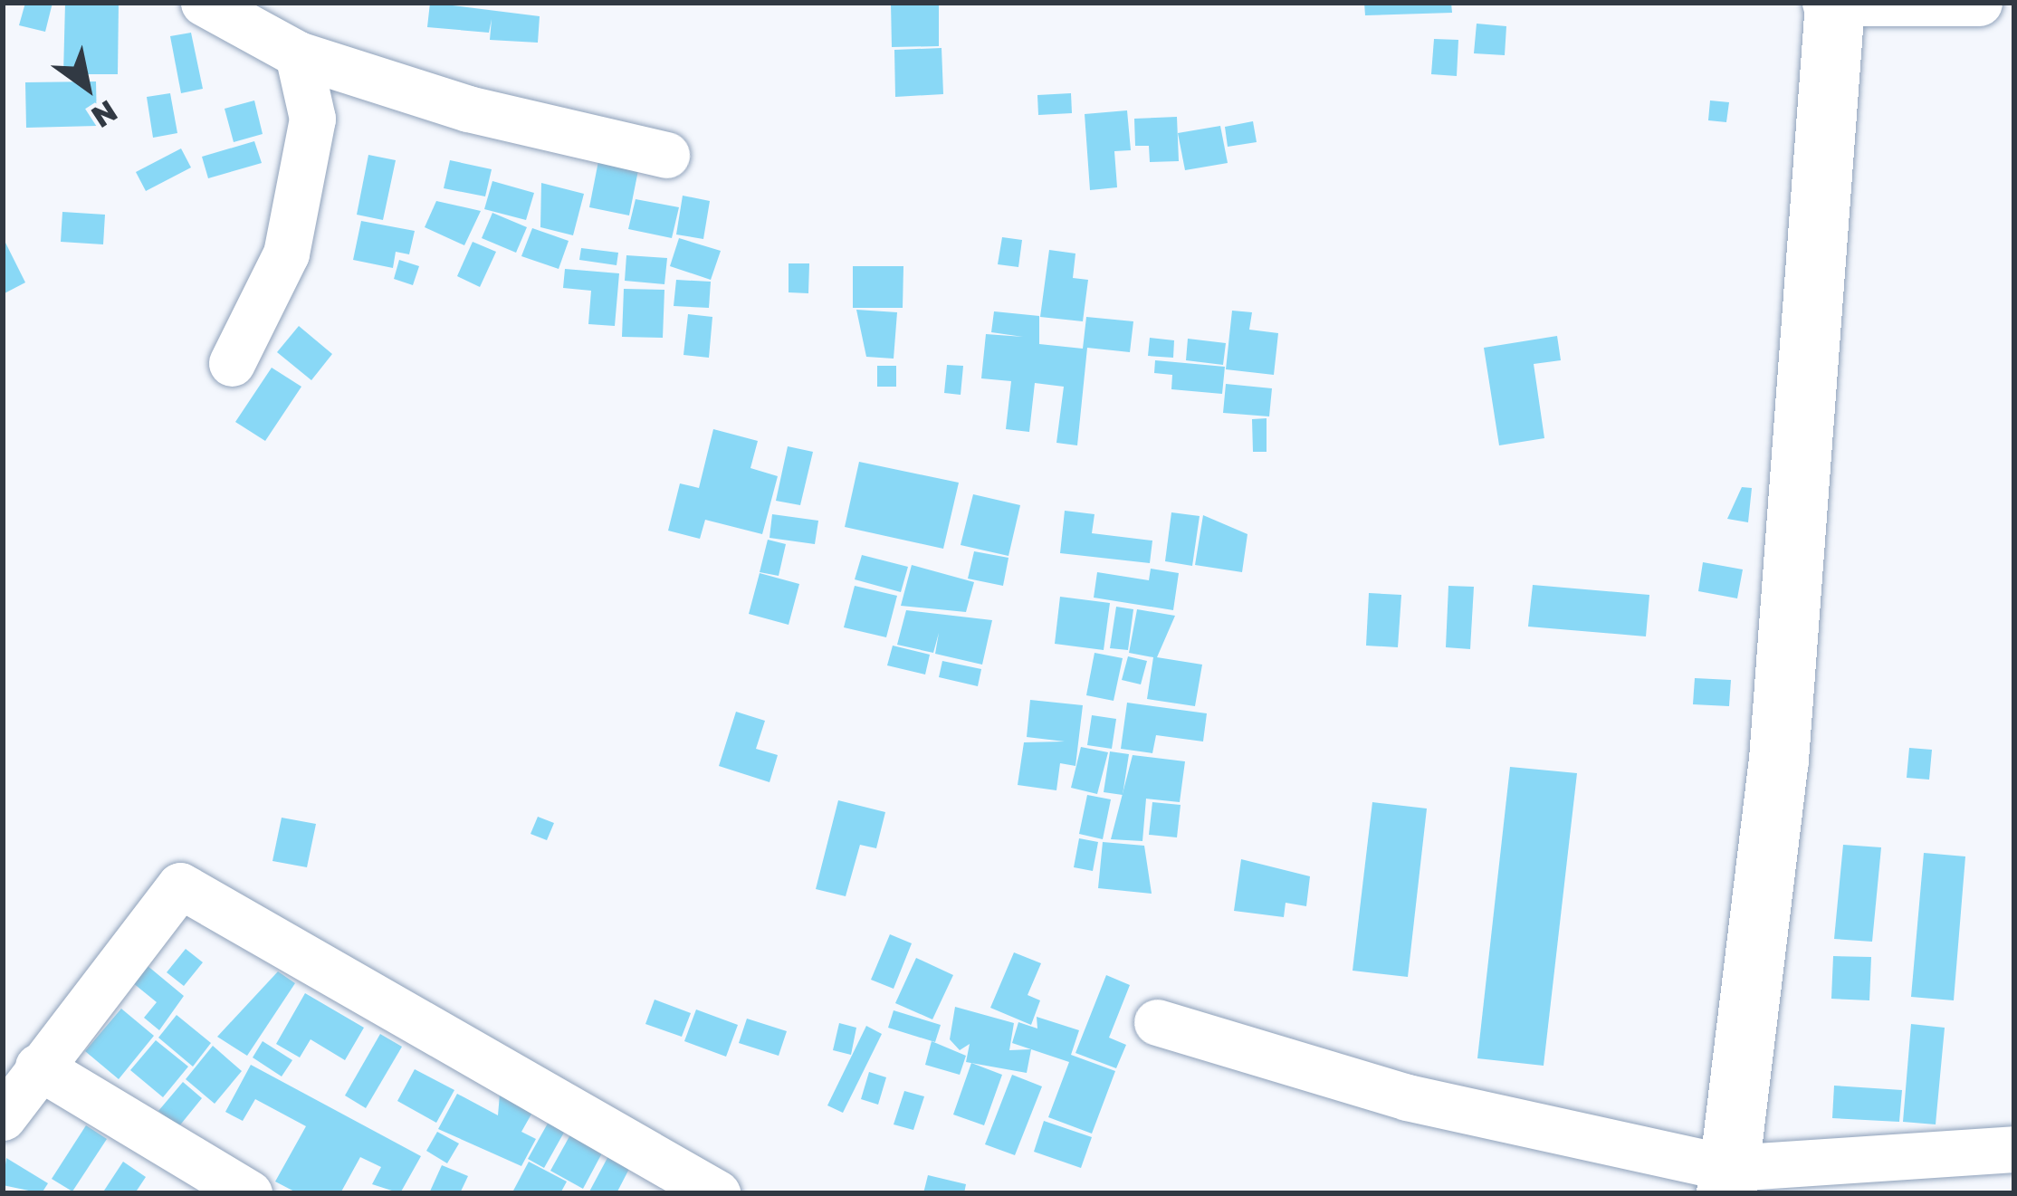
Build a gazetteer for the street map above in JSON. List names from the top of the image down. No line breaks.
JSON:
{"north":"bottom right"}
